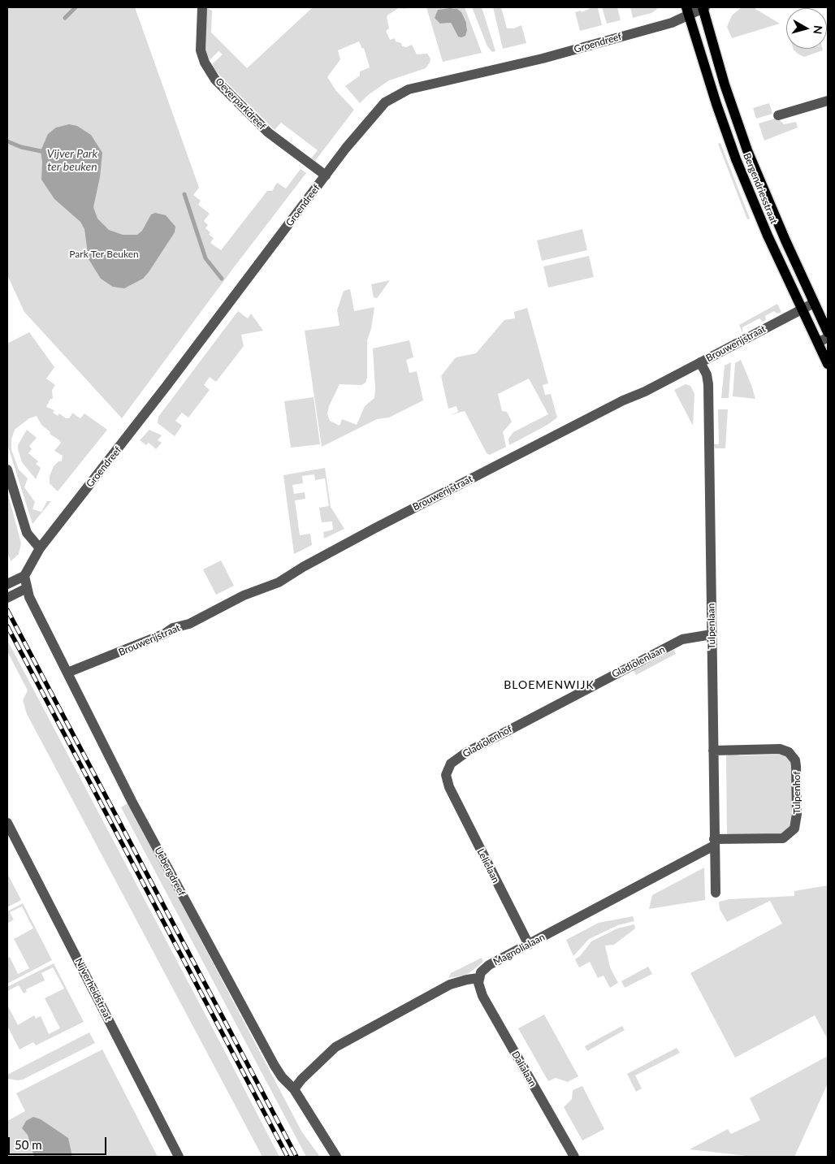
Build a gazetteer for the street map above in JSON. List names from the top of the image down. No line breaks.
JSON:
{"streets":{"main road":["Bergendriesstraat"],"street":["Groendreef","Oeverparkdreef","Brouwerijstraat","Tulpenlaan","Gladiolenlaan","Gladiolenhof","Tulpenhof","Lelielaan","Uebergdreef","Magnolialaan","Nijverheidstraat","Dalialaan"]},"crossings":[["Groendreef","Oeverparkdreef"],["Groendreef","Bergendriesstraat"],["Groendreef","Uebergdreef"],["Bergendriesstraat","Brouwerijstraat"],["Brouwerijstraat","Tulpenlaan"],["Brouwerijstraat","Uebergdreef"],["Tulpenlaan","Gladiolenlaan"],["Tulpenlaan","Tulpenhof"],["Tulpenlaan","Magnolialaan"],["Gladiolenlaan","Gladiolenhof"],["Gladiolenhof","Lelielaan"],["Tulpenhof","Magnolialaan"],["Lelielaan","Magnolialaan"],["Magnolialaan","Dalialaan"]],"districts":["BLOEMENWIJK"],"water":["Vijver Park ter beuken"],"parks":["Park Ter Beuken"],"scale_bar":"50 m","north":"right"}
